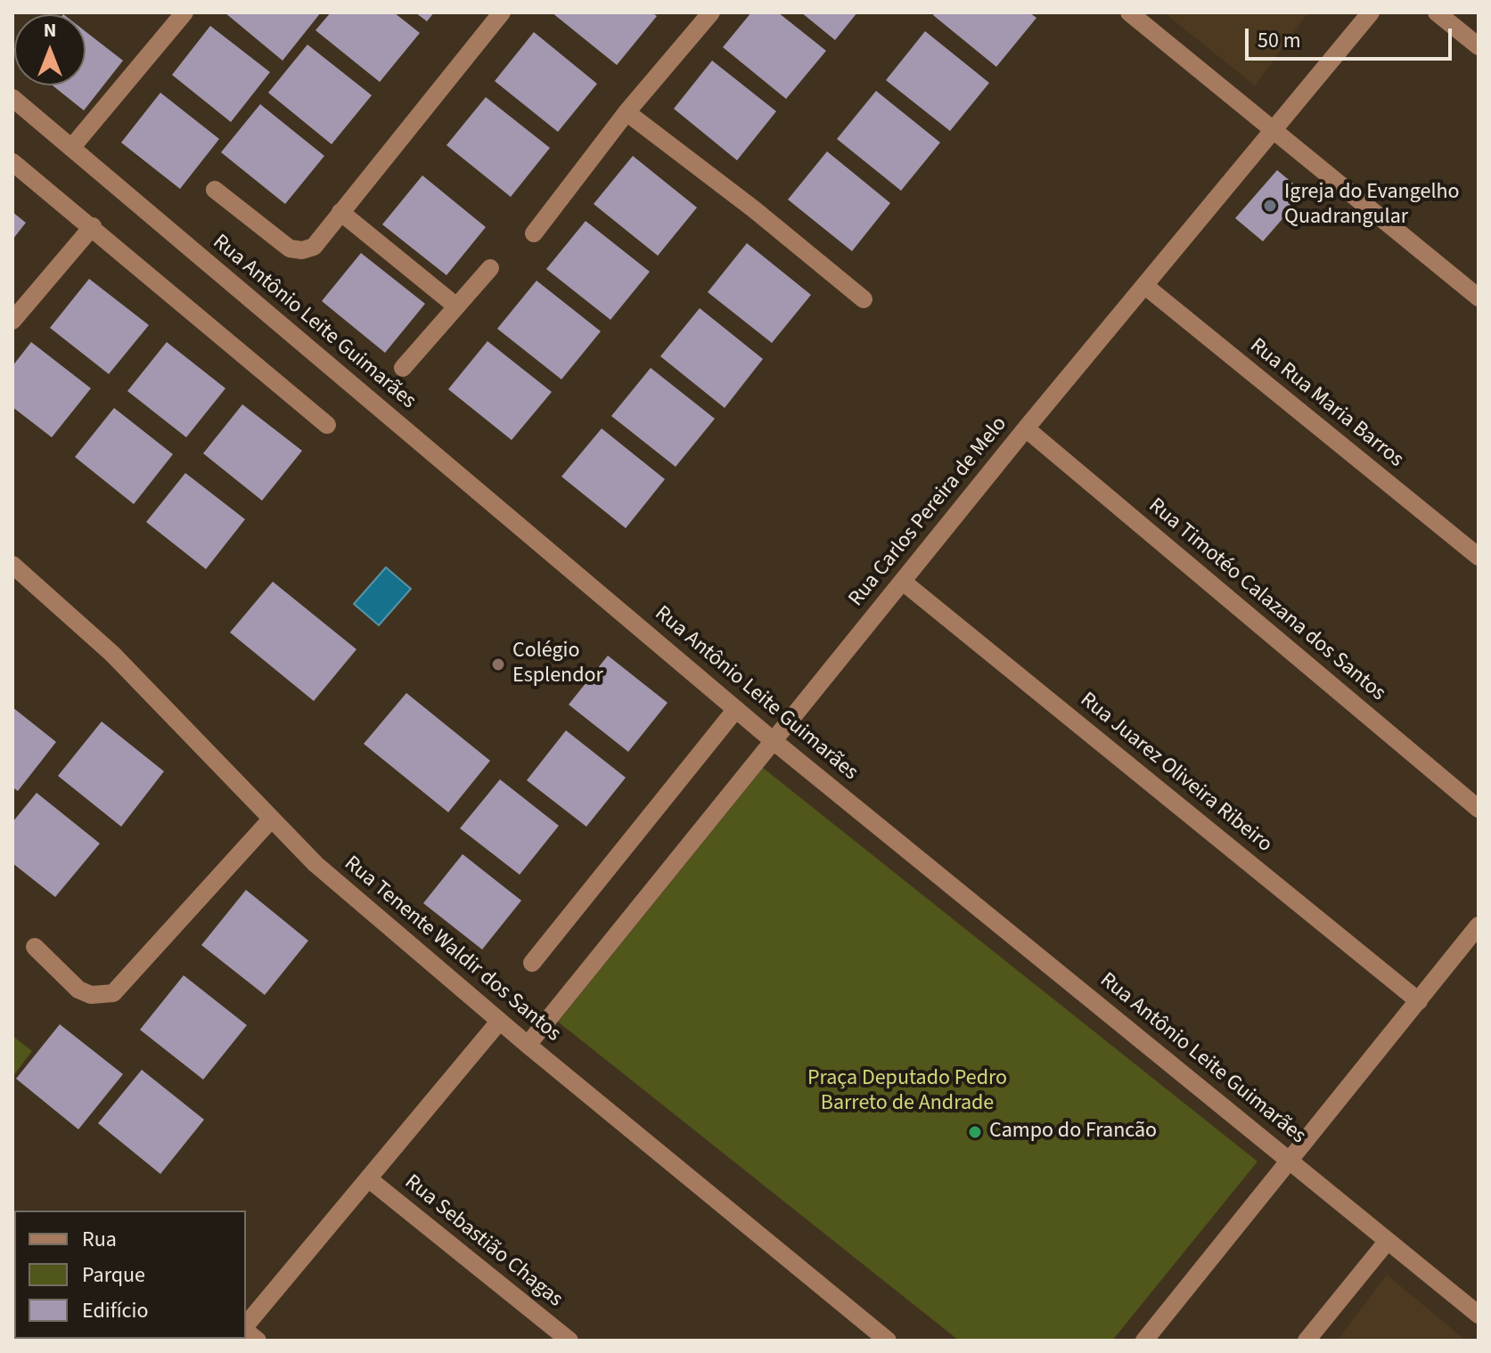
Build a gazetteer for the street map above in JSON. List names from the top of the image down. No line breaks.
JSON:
{"streets":{"street":["Rua Antônio Leite Guimarães","Rua Rua Maria Barros","Rua Carlos Pereira de Melo","Rua Timotéo Calazana dos Santos","Rua Juarez Oliveira Ribeiro","Rua Tenente Waldir dos Santos","Rua Sebastião Chagas"]},"crossings":[["Rua Antônio Leite Guimarães","Rua Carlos Pereira de Melo"],["Rua Rua Maria Barros","Rua Carlos Pereira de Melo"],["Rua Carlos Pereira de Melo","Rua Timotéo Calazana dos Santos"],["Rua Carlos Pereira de Melo","Rua Juarez Oliveira Ribeiro"],["Rua Carlos Pereira de Melo","Rua Tenente Waldir dos Santos"]],"parks":["Praça Deputado Pedro Barreto de Andrade"],"places":["Igreja do Evangelho Quadrangular","Colégio Esplendor","Campo do Francão"],"legend":["Rua","Parque","Edifício"],"scale_bar":"50 m","north":"top"}
